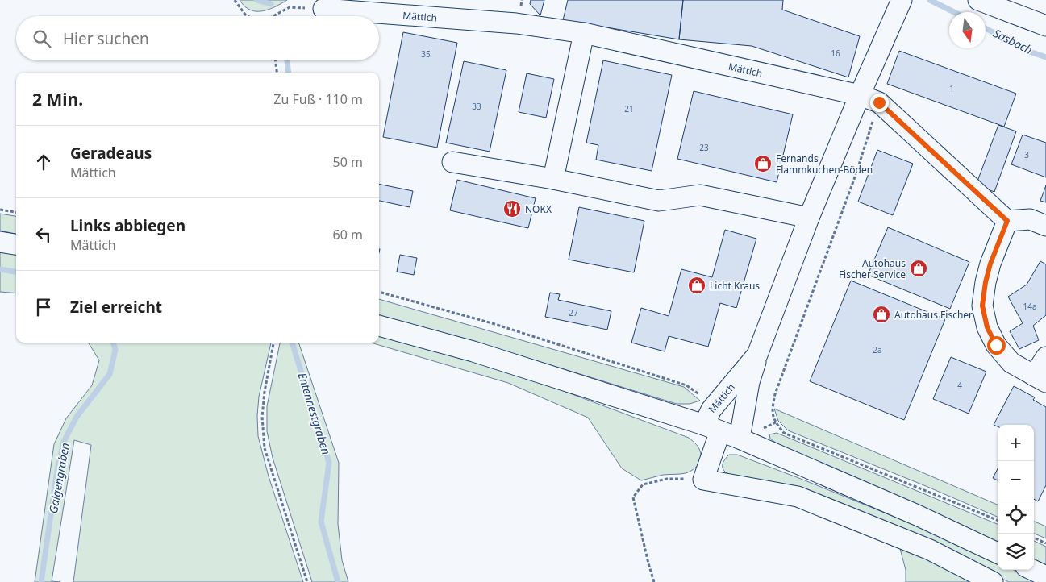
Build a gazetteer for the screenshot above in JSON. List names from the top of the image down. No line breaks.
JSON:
{"streets":{"street":["Mättich"]},"water":["Sasbach","Entennestgraben","Galgengraben"],"places":{"shop":["Fernands Flammkuchen-Böden","Autohaus Fischer Service","Licht Kraus","Autohaus Fischer"],"restaurant":["NOKX"]},"house_numbers":["16","35","1","33","21","23","3","14a","27","2a","4"],"north":"bottom","page":{"search":"Hier suchen","heading":["2 Min.","Zu Fuß · 110 m"],"list":[["Geradeaus","Mättich","50 m"],["Links abbiegen","Mättich","60 m"],"Ziel erreicht"],"map_buttons":["+","−"]}}
